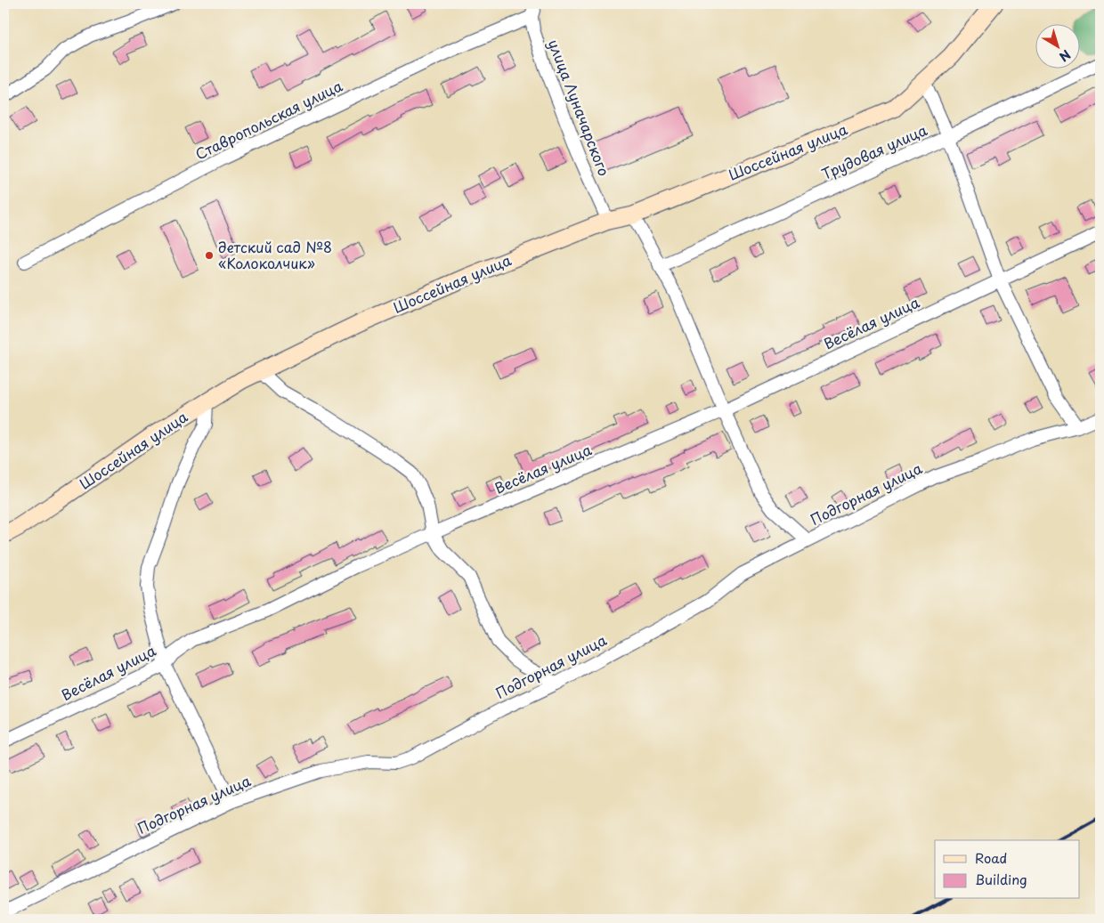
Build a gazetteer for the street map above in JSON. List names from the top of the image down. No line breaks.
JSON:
{"streets":{"main road":["Шоссейная улица"],"street":["улица Луначарского","Ставропольская улица","Трудовая улица","Весёлая улица","Подгорная улица"]},"crossings":[["улица Луначарского","Ставропольская улица"],["улица Луначарского","Шоссейная улица"]],"places":["детский сад №8 «Колоколчик»"],"legend":["Road","Building"],"north":"bottom right"}
